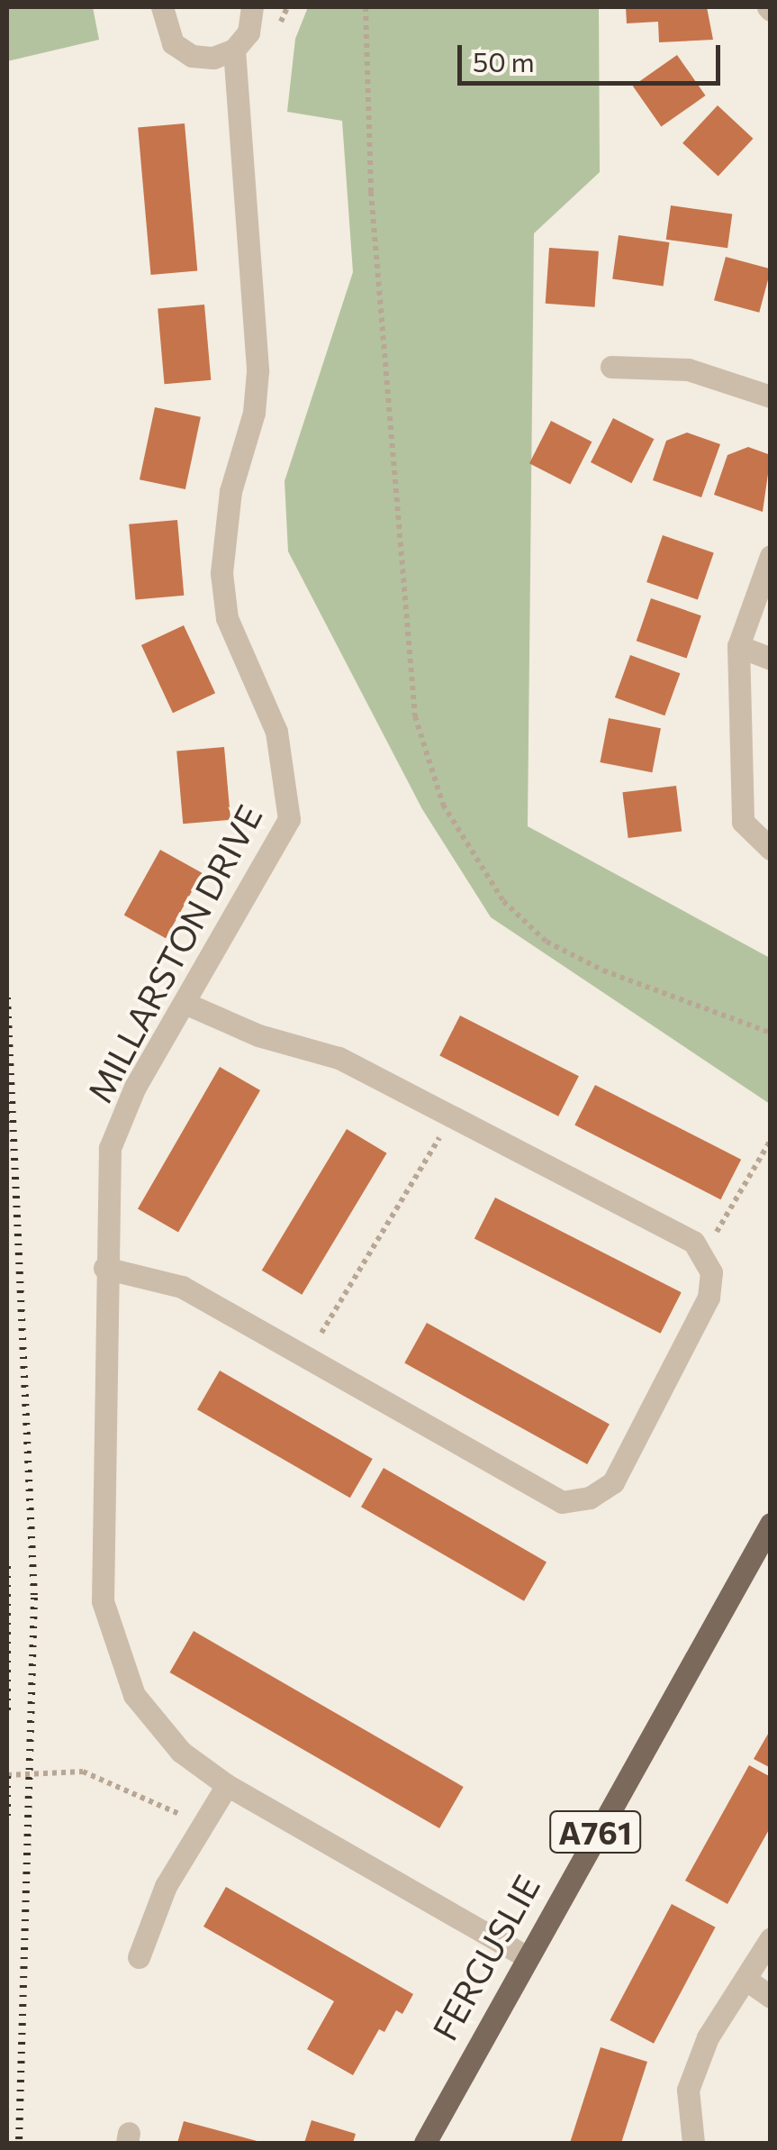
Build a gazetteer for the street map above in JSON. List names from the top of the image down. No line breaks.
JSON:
{"streets":{"main road":["A761","FERGUSLIE"],"street":["MILLARSTON DRIVE"]},"crossings":[["MILLARSTON DRIVE","FERGUSLIE"]],"scale_bar":"50 m"}
